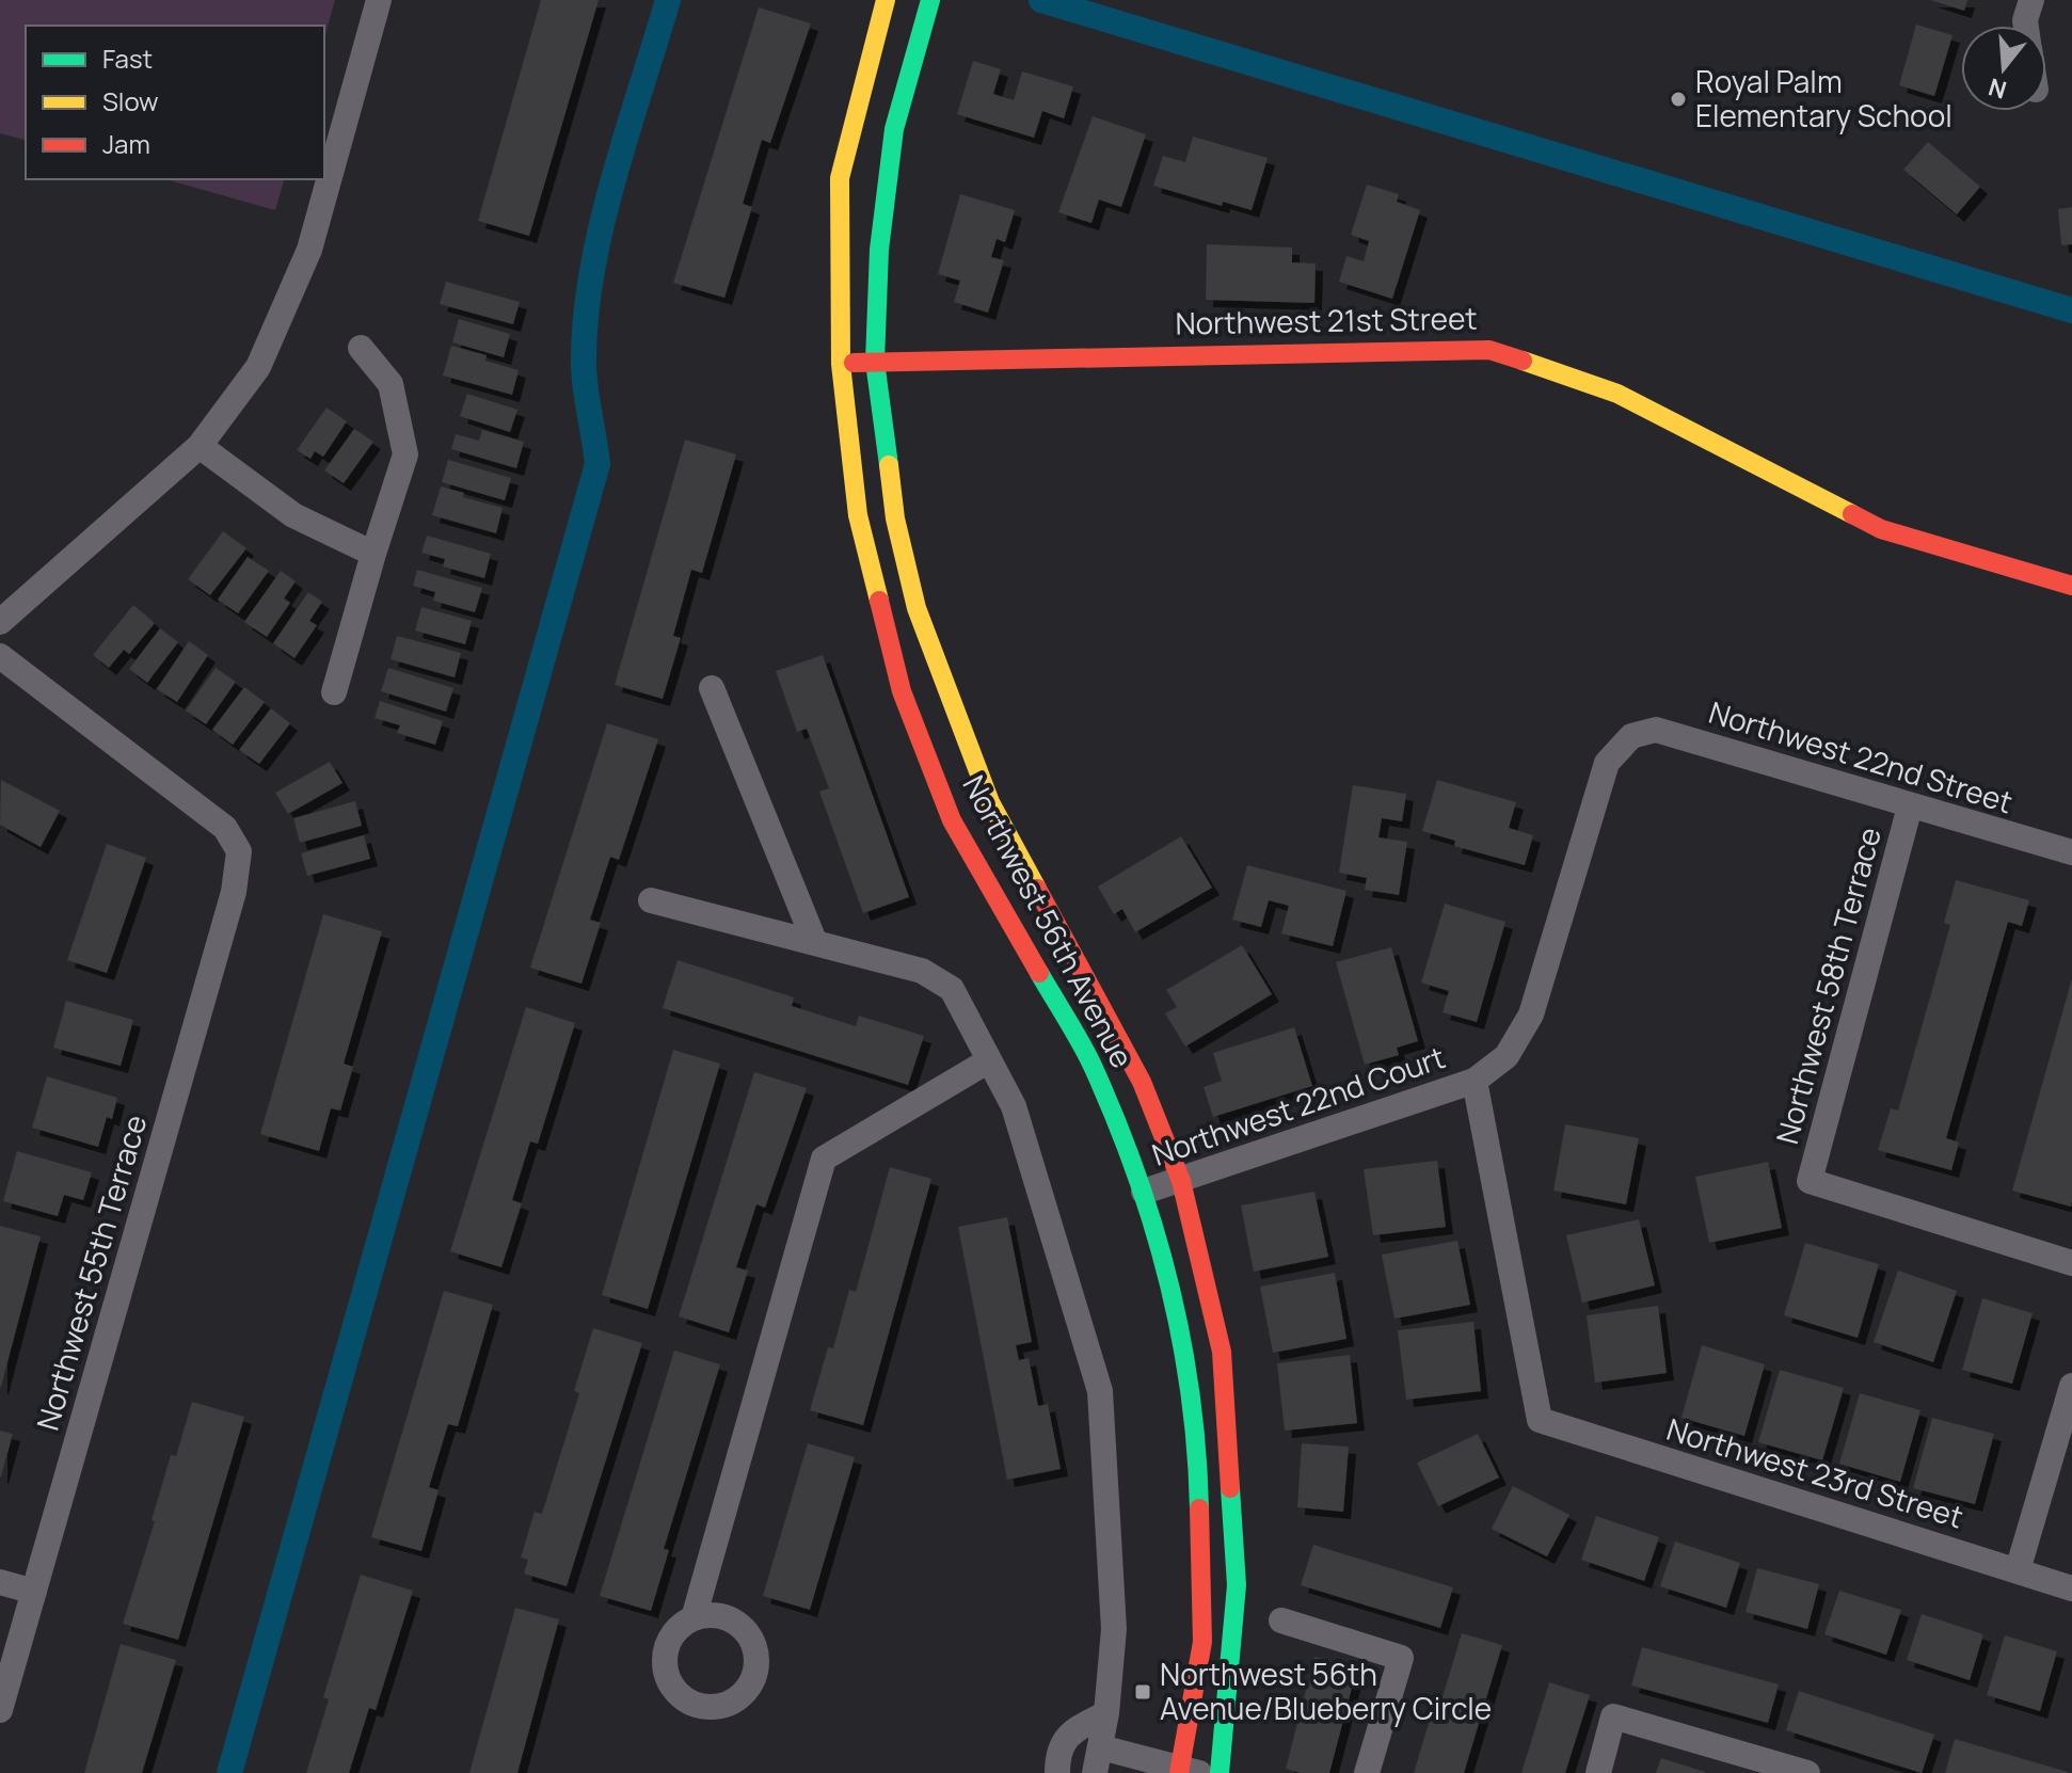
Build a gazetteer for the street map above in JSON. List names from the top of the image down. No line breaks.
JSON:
{"streets":{"street":["Northwest 21st Street","Northwest 22nd Street","Northwest 56th Avenue","Northwest 58th Terrace","Northwest 22nd Court","Northwest 55th Terrace","Northwest 23rd Street"]},"crossings":[["Northwest 21st Street","Northwest 56th Avenue"],["Northwest 22nd Street","Northwest 58th Terrace"],["Northwest 22nd Street","Northwest 22nd Court"],["Northwest 56th Avenue","Northwest 22nd Court"],["Northwest 22nd Court","Northwest 23rd Street"]],"places":{"other":["Royal Palm Elementary School"],"transit":["Northwest 56th Avenue/Blueberry Circle"]},"legend":["Fast","Slow","Jam"],"north":"bottom"}
